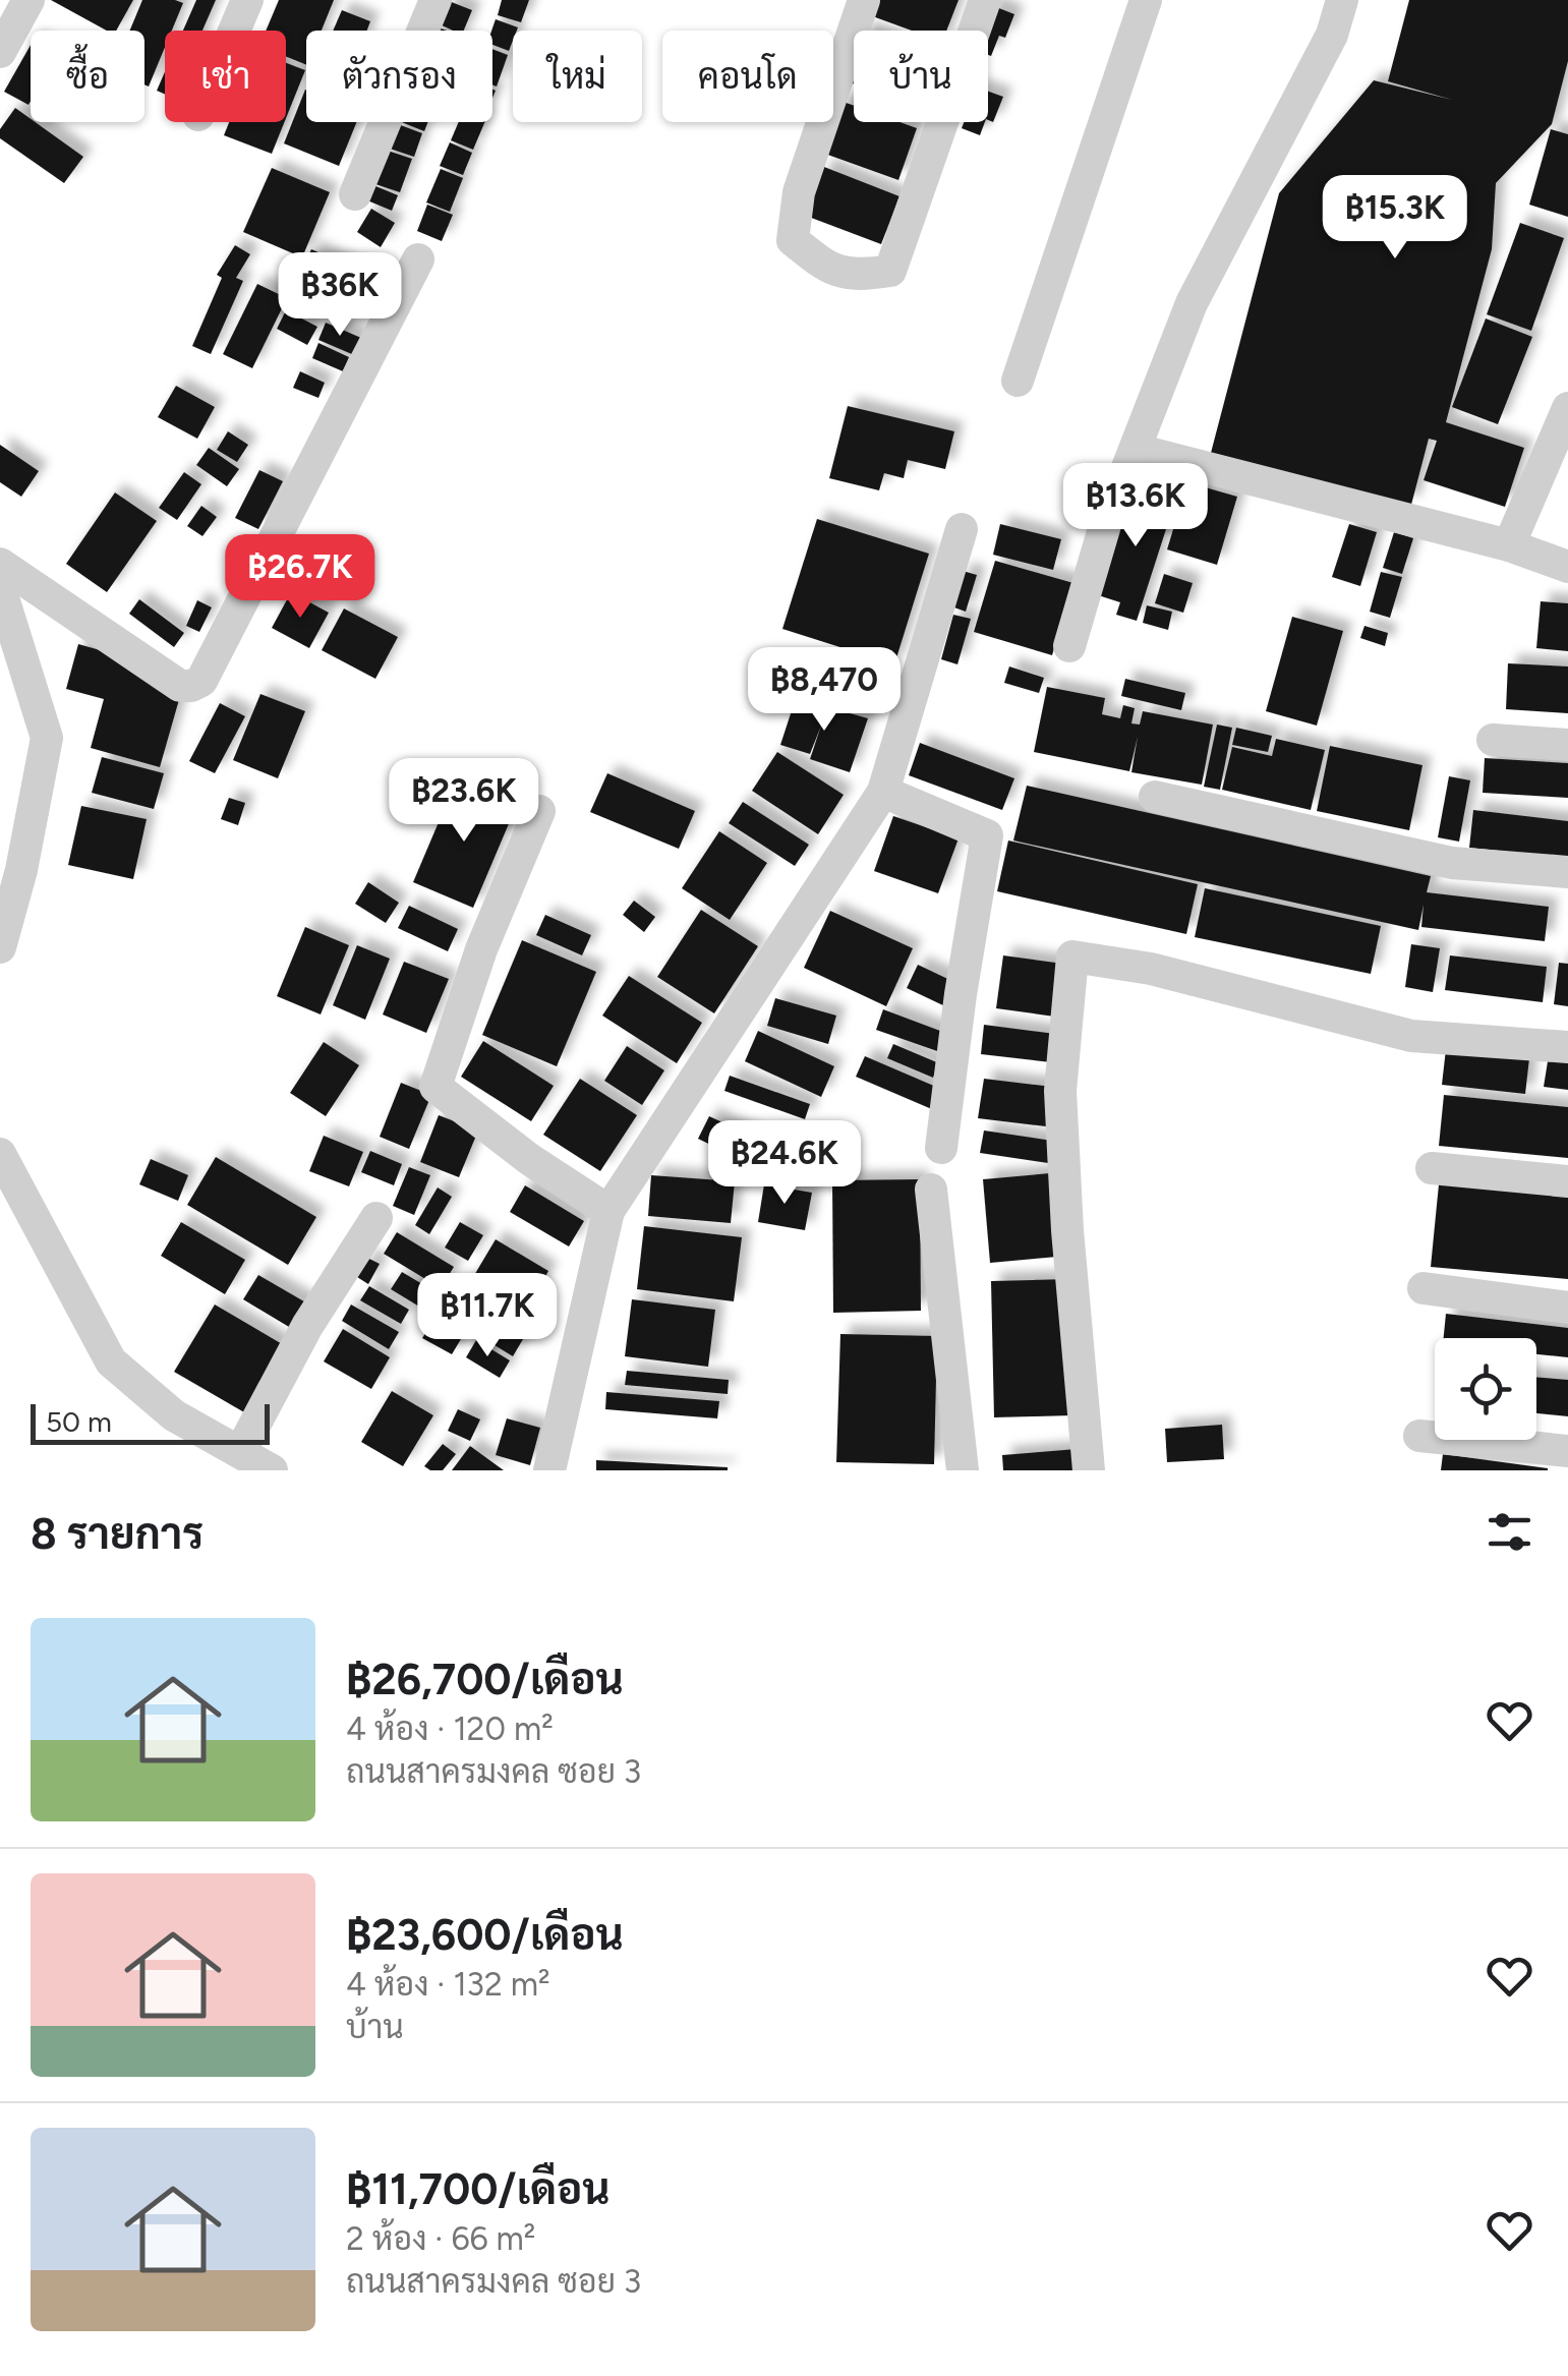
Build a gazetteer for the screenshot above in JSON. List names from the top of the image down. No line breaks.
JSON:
{"scale_bar":"50 m","page":{"chip":["ซื้อ","เช่า","ตัวกรอง","ใหม่","คอนโด","บ้าน"],"price":["฿15.3K","฿36K","฿13.6K","฿26.7K","฿8,470","฿23.6K","฿24.6K","฿11.7K"],"scale":"50 m","heading":"8 รายการ","list":[{"name":"฿26,700/เดือน","note":"4 ห้อง · 120 m² · ถนนสาครมงคล ซอย 3"},{"name":"฿23,600/เดือน","note":"4 ห้อง · 132 m² · บ้าน"},{"name":"฿11,700/เดือน","note":"2 ห้อง · 66 m² · ถนนสาครมงคล ซอย 3"}]}}
